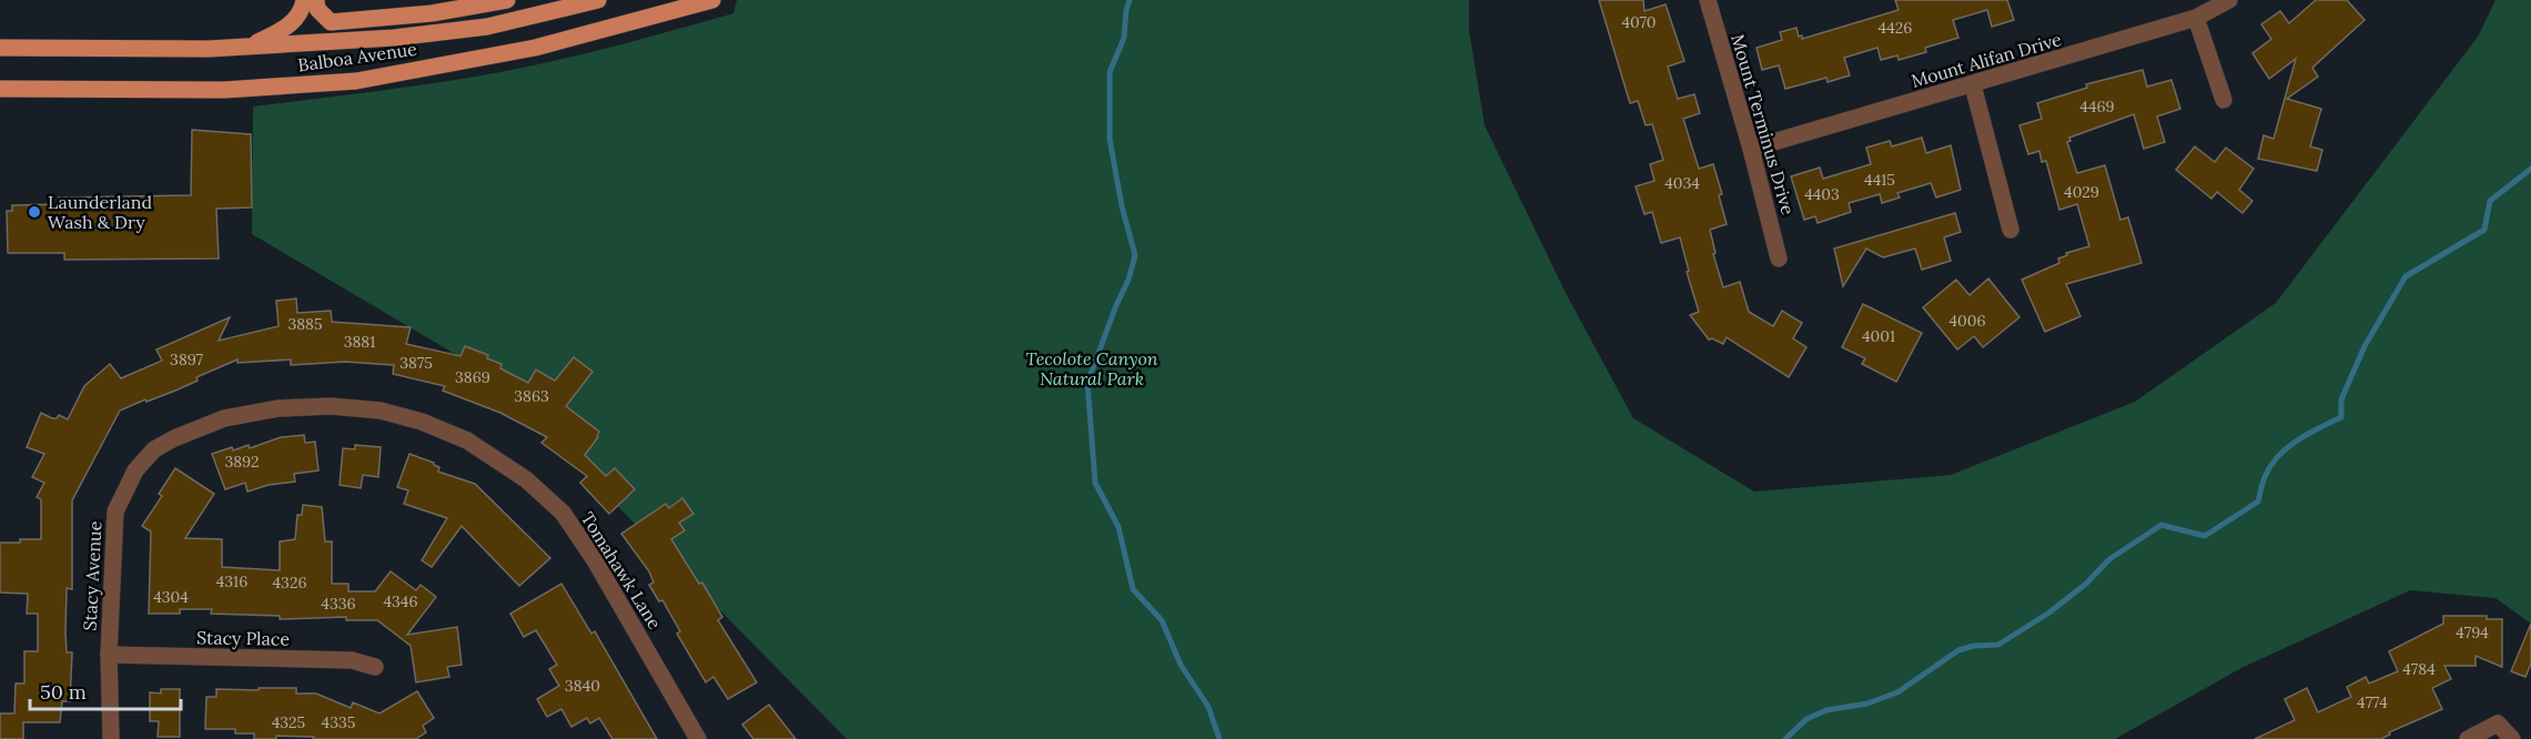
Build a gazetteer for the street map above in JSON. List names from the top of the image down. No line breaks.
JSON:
{"streets":{"main road":["Balboa Avenue"],"street":["Mount Alifan Drive","Mount Terminus Drive","Tomahawk Lane","Stacy Avenue","Stacy Place"]},"crossings":[["Mount Alifan Drive","Mount Terminus Drive"],["Tomahawk Lane","Stacy Avenue"],["Stacy Avenue","Stacy Place"]],"parks":["Tecolote Canyon Natural Park"],"places":["Launderland Wash & Dry"],"house_numbers":["4070","4426","4469","4415","4034","4029","4403","4006","3885","4001","3881","3897","3875","3869","3863","3892","4316","4326","4304","4346","4336","4794","4784","3840","4774","4325","4335"],"scale_bar":"50 m"}
